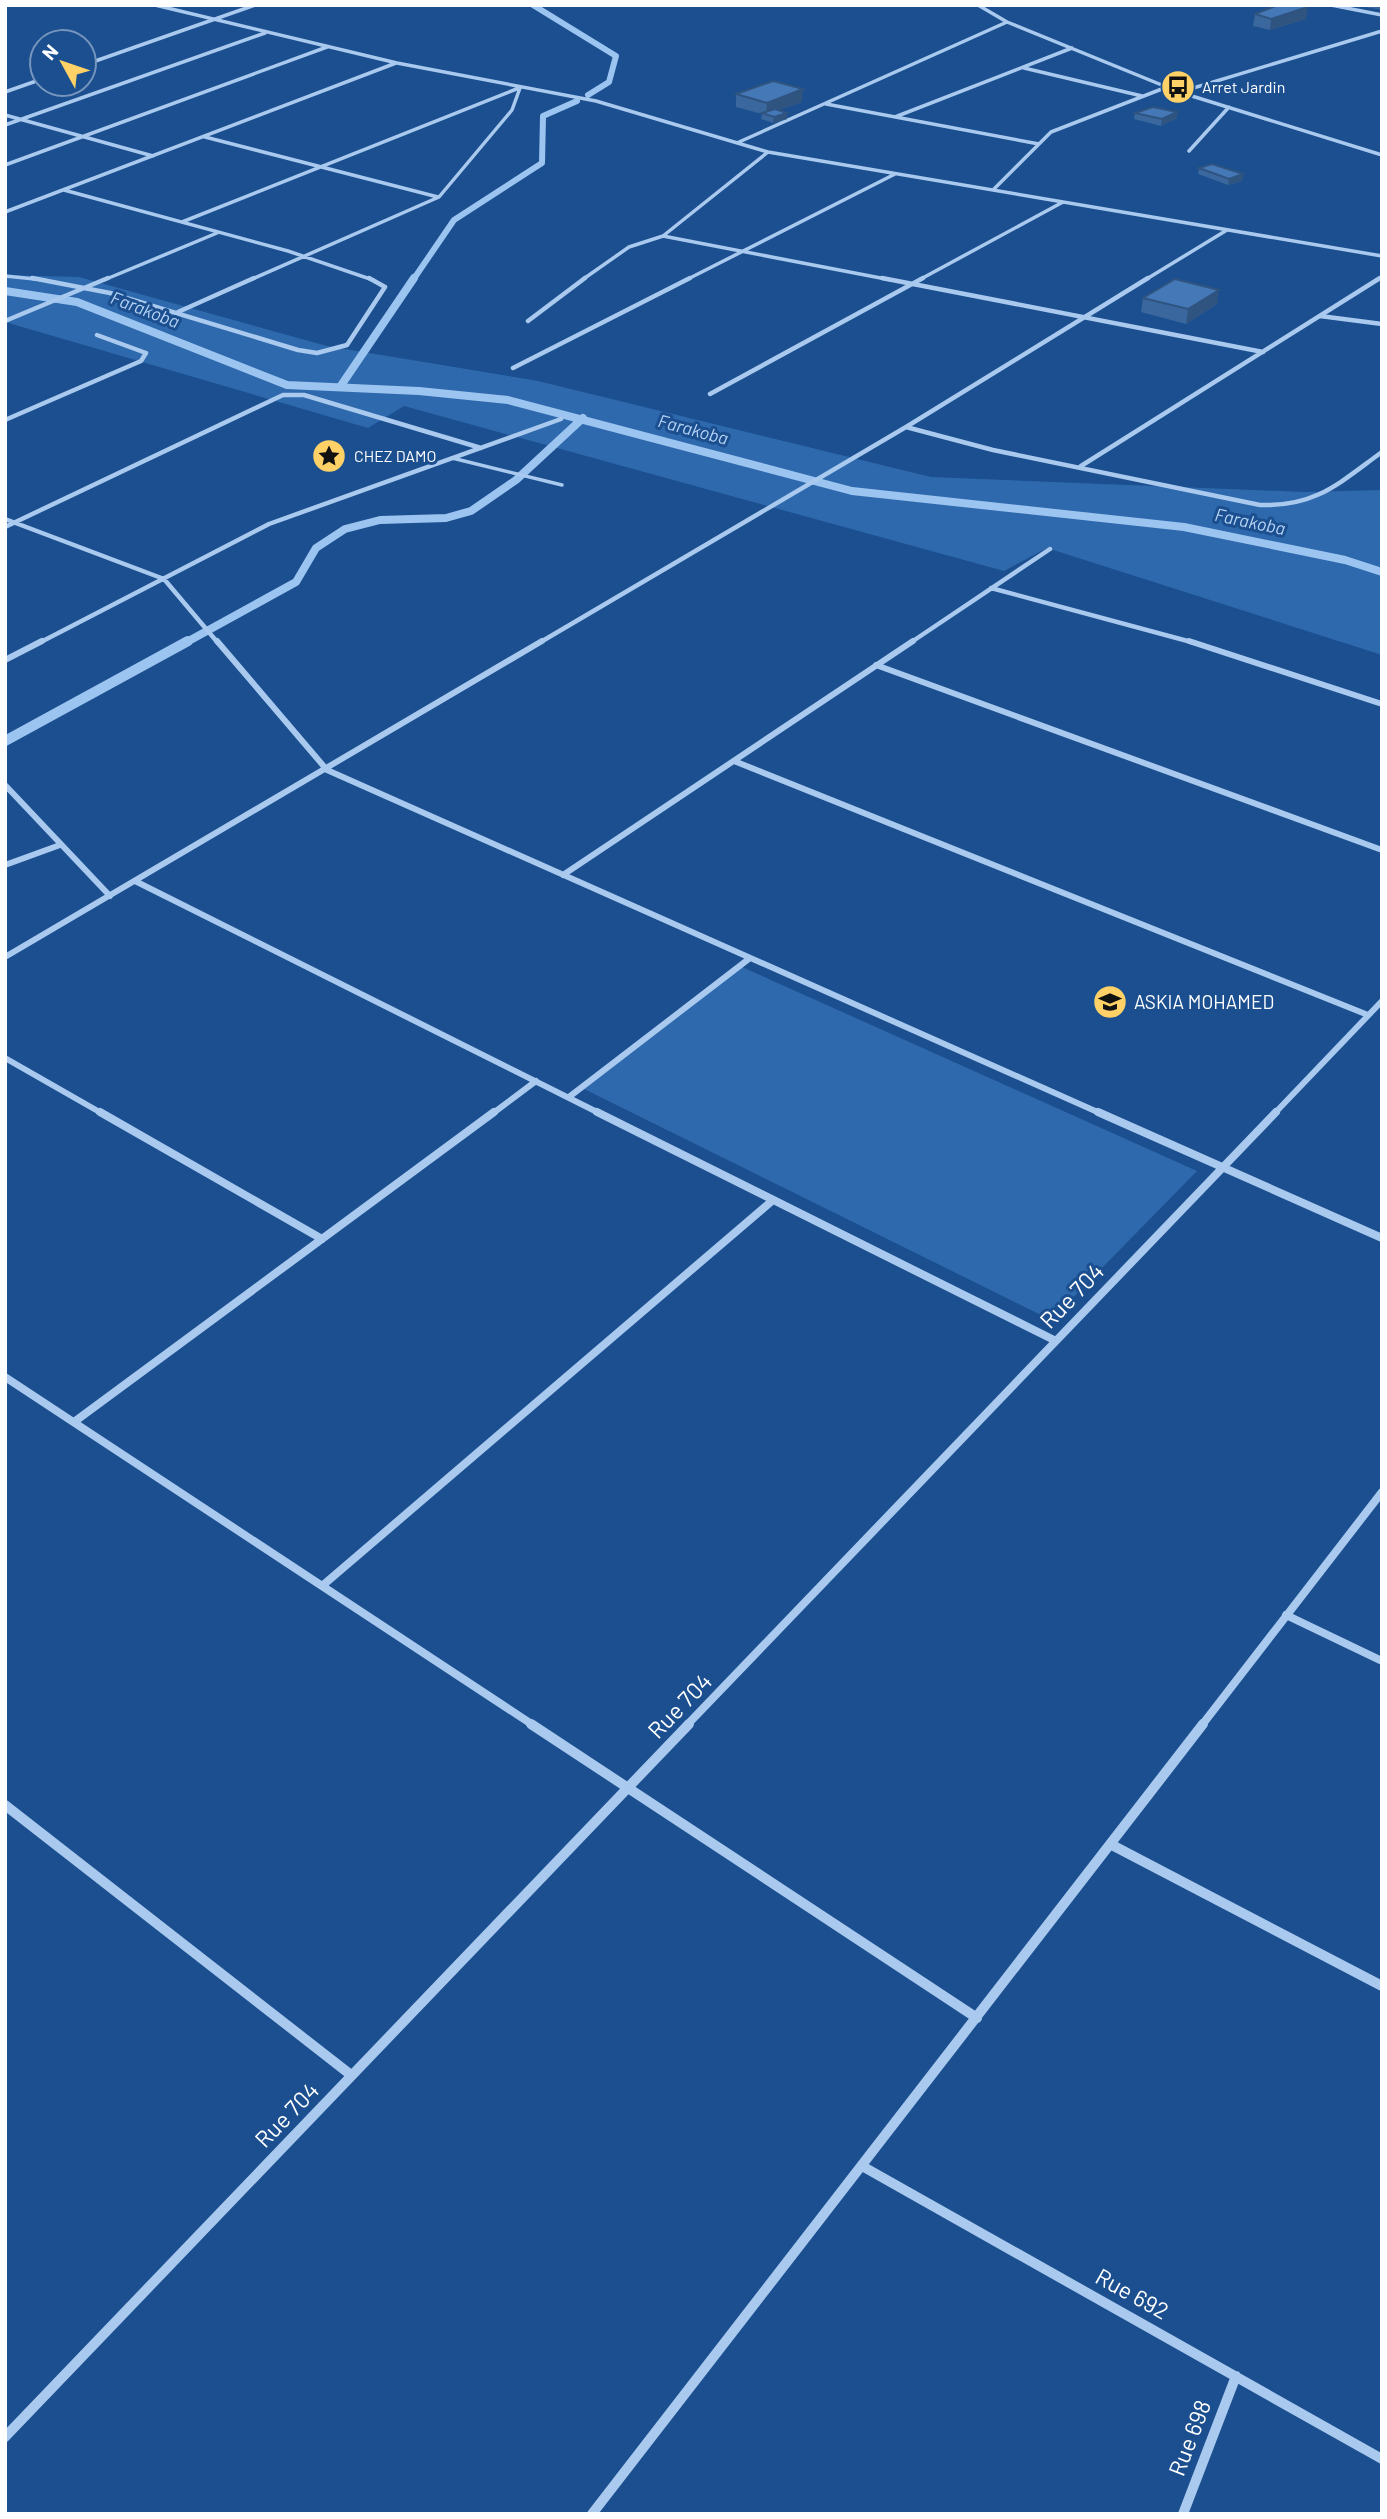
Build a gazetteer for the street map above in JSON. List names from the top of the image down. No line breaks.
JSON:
{"streets":{"street":["Rue 704","Rue 692","Rue 698"]},"crossings":[["Rue 692","Rue 698"]],"water":["Farakoba"],"places":{"bus stop":["Arret Jardin"],"place":["CHEZ DAMO"],"school or university":["ASKIA MOHAMED"]},"north":"top left"}
